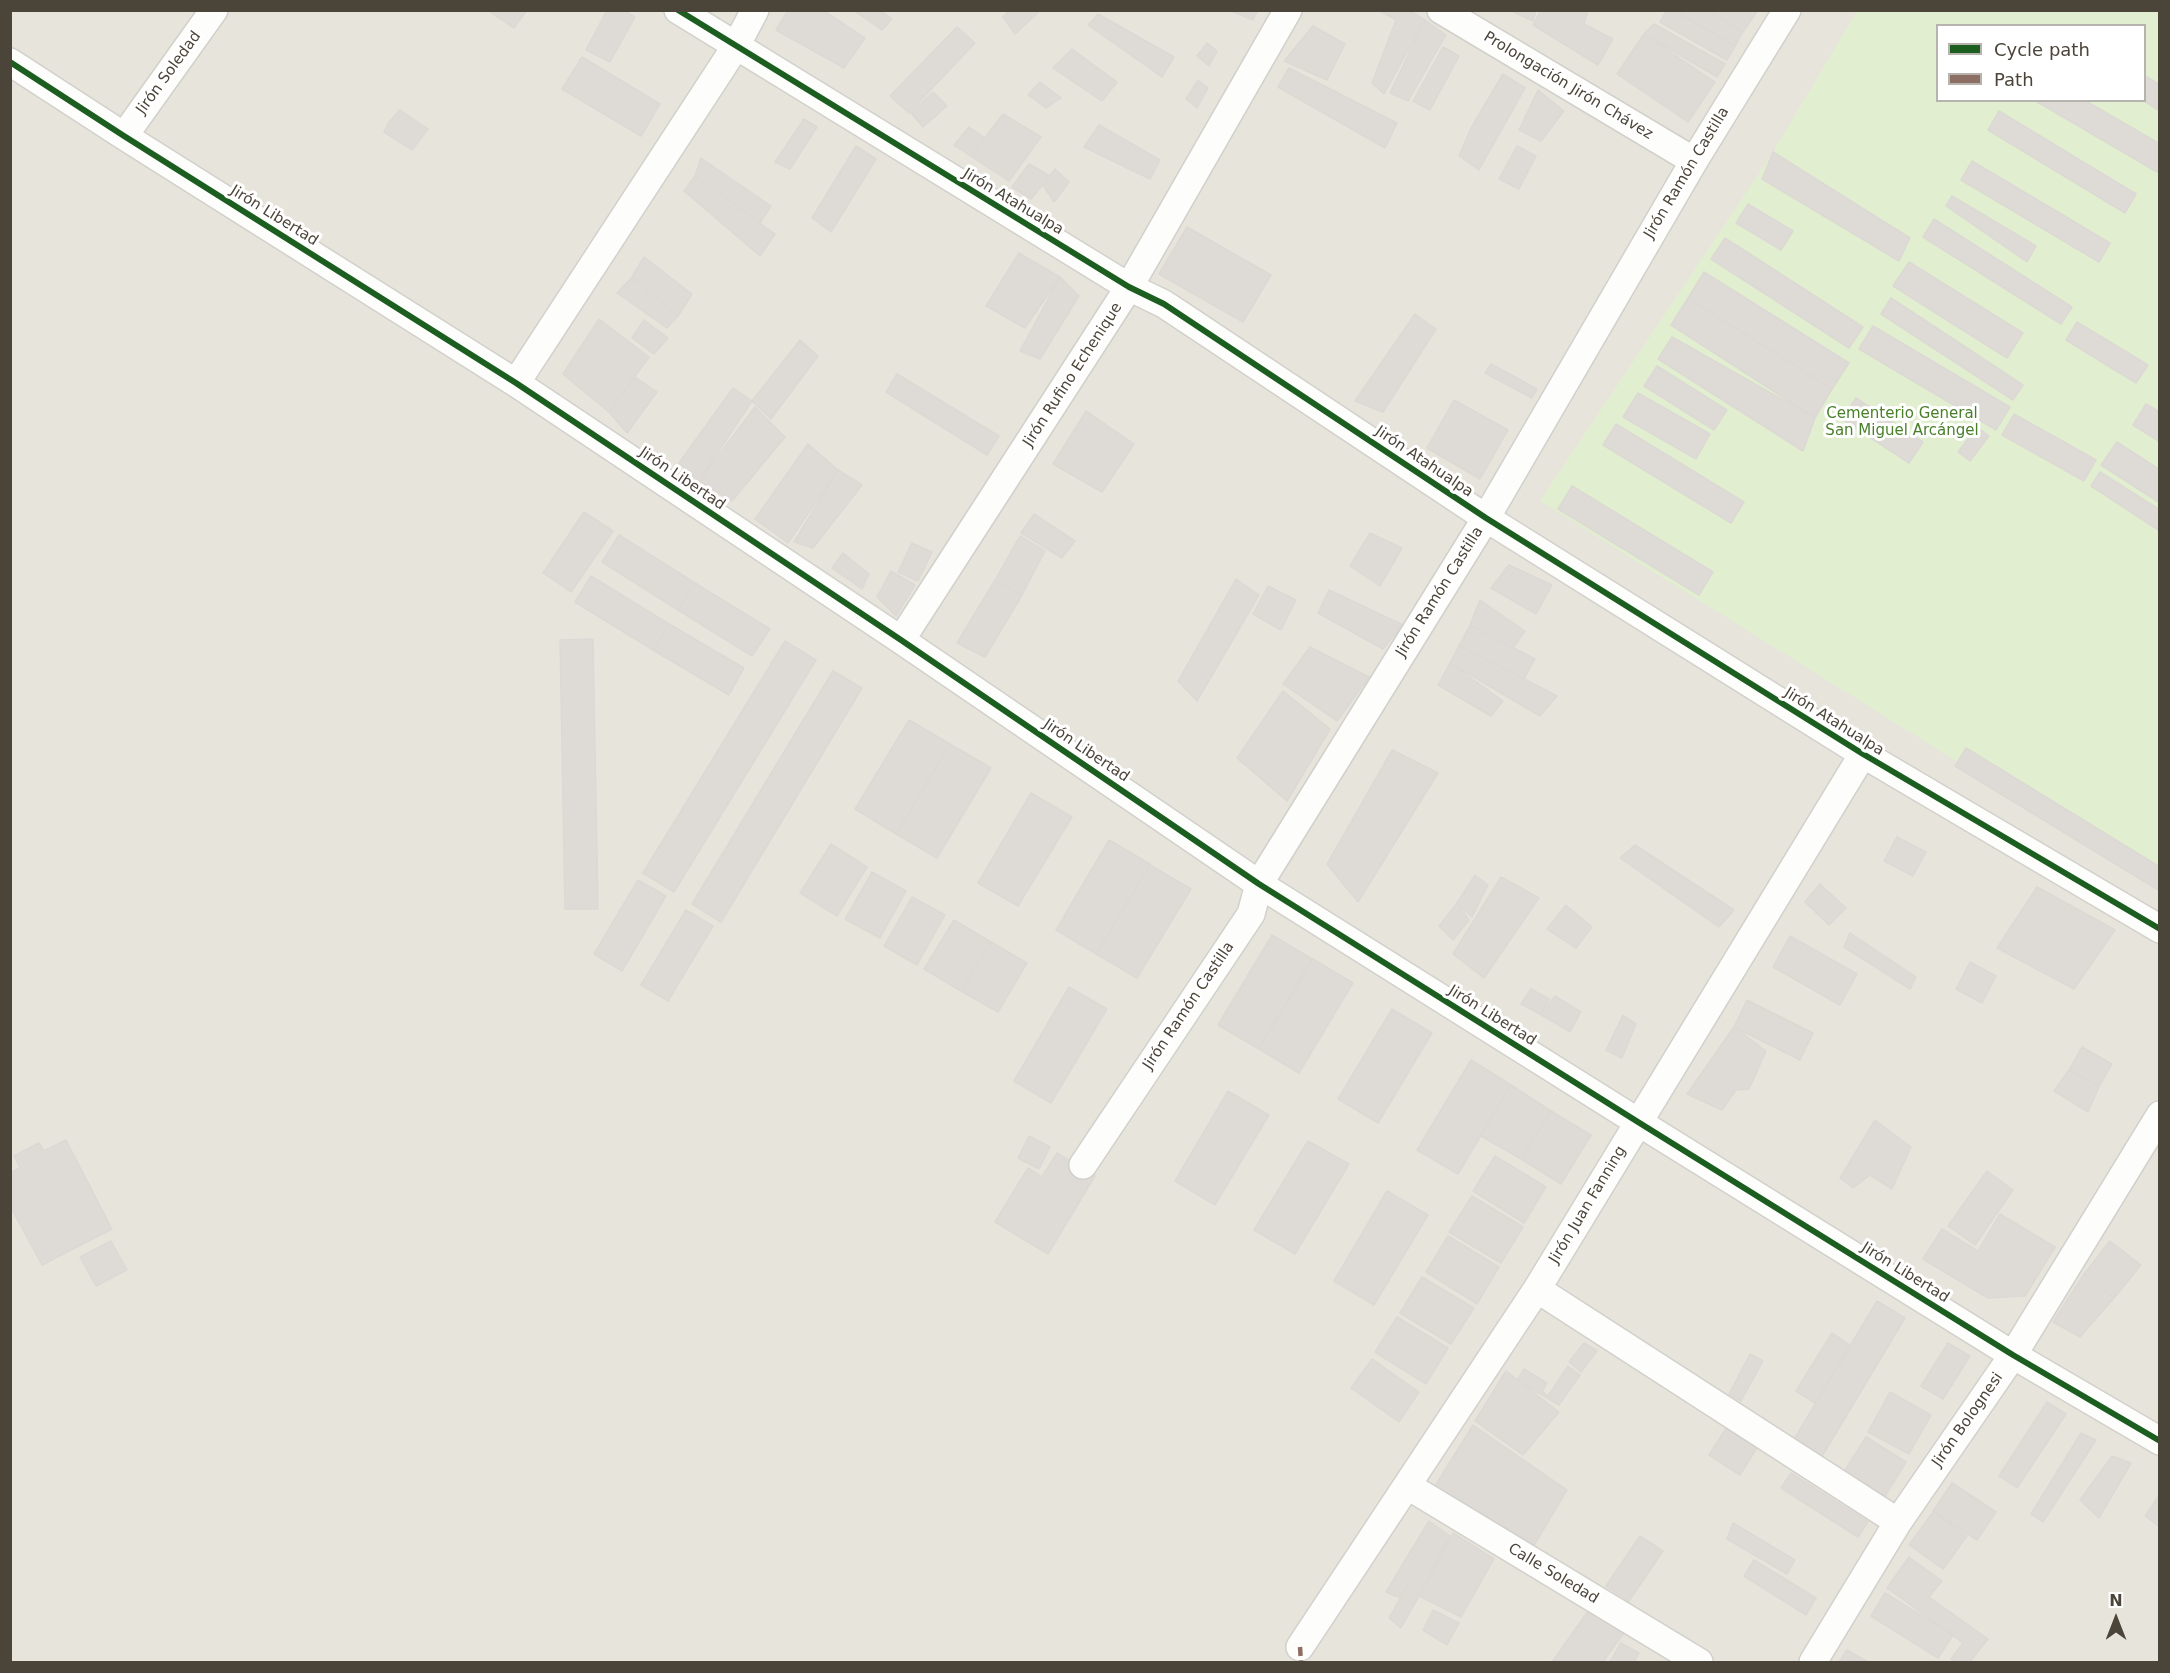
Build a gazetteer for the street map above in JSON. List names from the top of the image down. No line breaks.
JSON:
{"streets":{"street":["Jirón Soledad","Prolongación Jirón Chávez","Jirón Ramón Castilla","Jirón Atahualpa","Jirón Libertad","Jirón Rufino Echenique","Jirón Juan Fanning","Jirón Bolognesi","Calle Soledad"]},"crossings":[["Jirón Soledad","Jirón Libertad"],["Prolongación Jirón Chávez","Jirón Ramón Castilla"],["Jirón Ramón Castilla","Jirón Atahualpa"],["Jirón Ramón Castilla","Jirón Libertad"],["Jirón Atahualpa","Jirón Rufino Echenique"],["Jirón Atahualpa","Jirón Juan Fanning"],["Jirón Libertad","Jirón Rufino Echenique"],["Jirón Libertad","Jirón Juan Fanning"],["Jirón Libertad","Jirón Bolognesi"],["Jirón Juan Fanning","Calle Soledad"]],"parks":["Cementerio General San Miguel Arcángel"],"legend":["Cycle path","Path"],"north":"top"}
